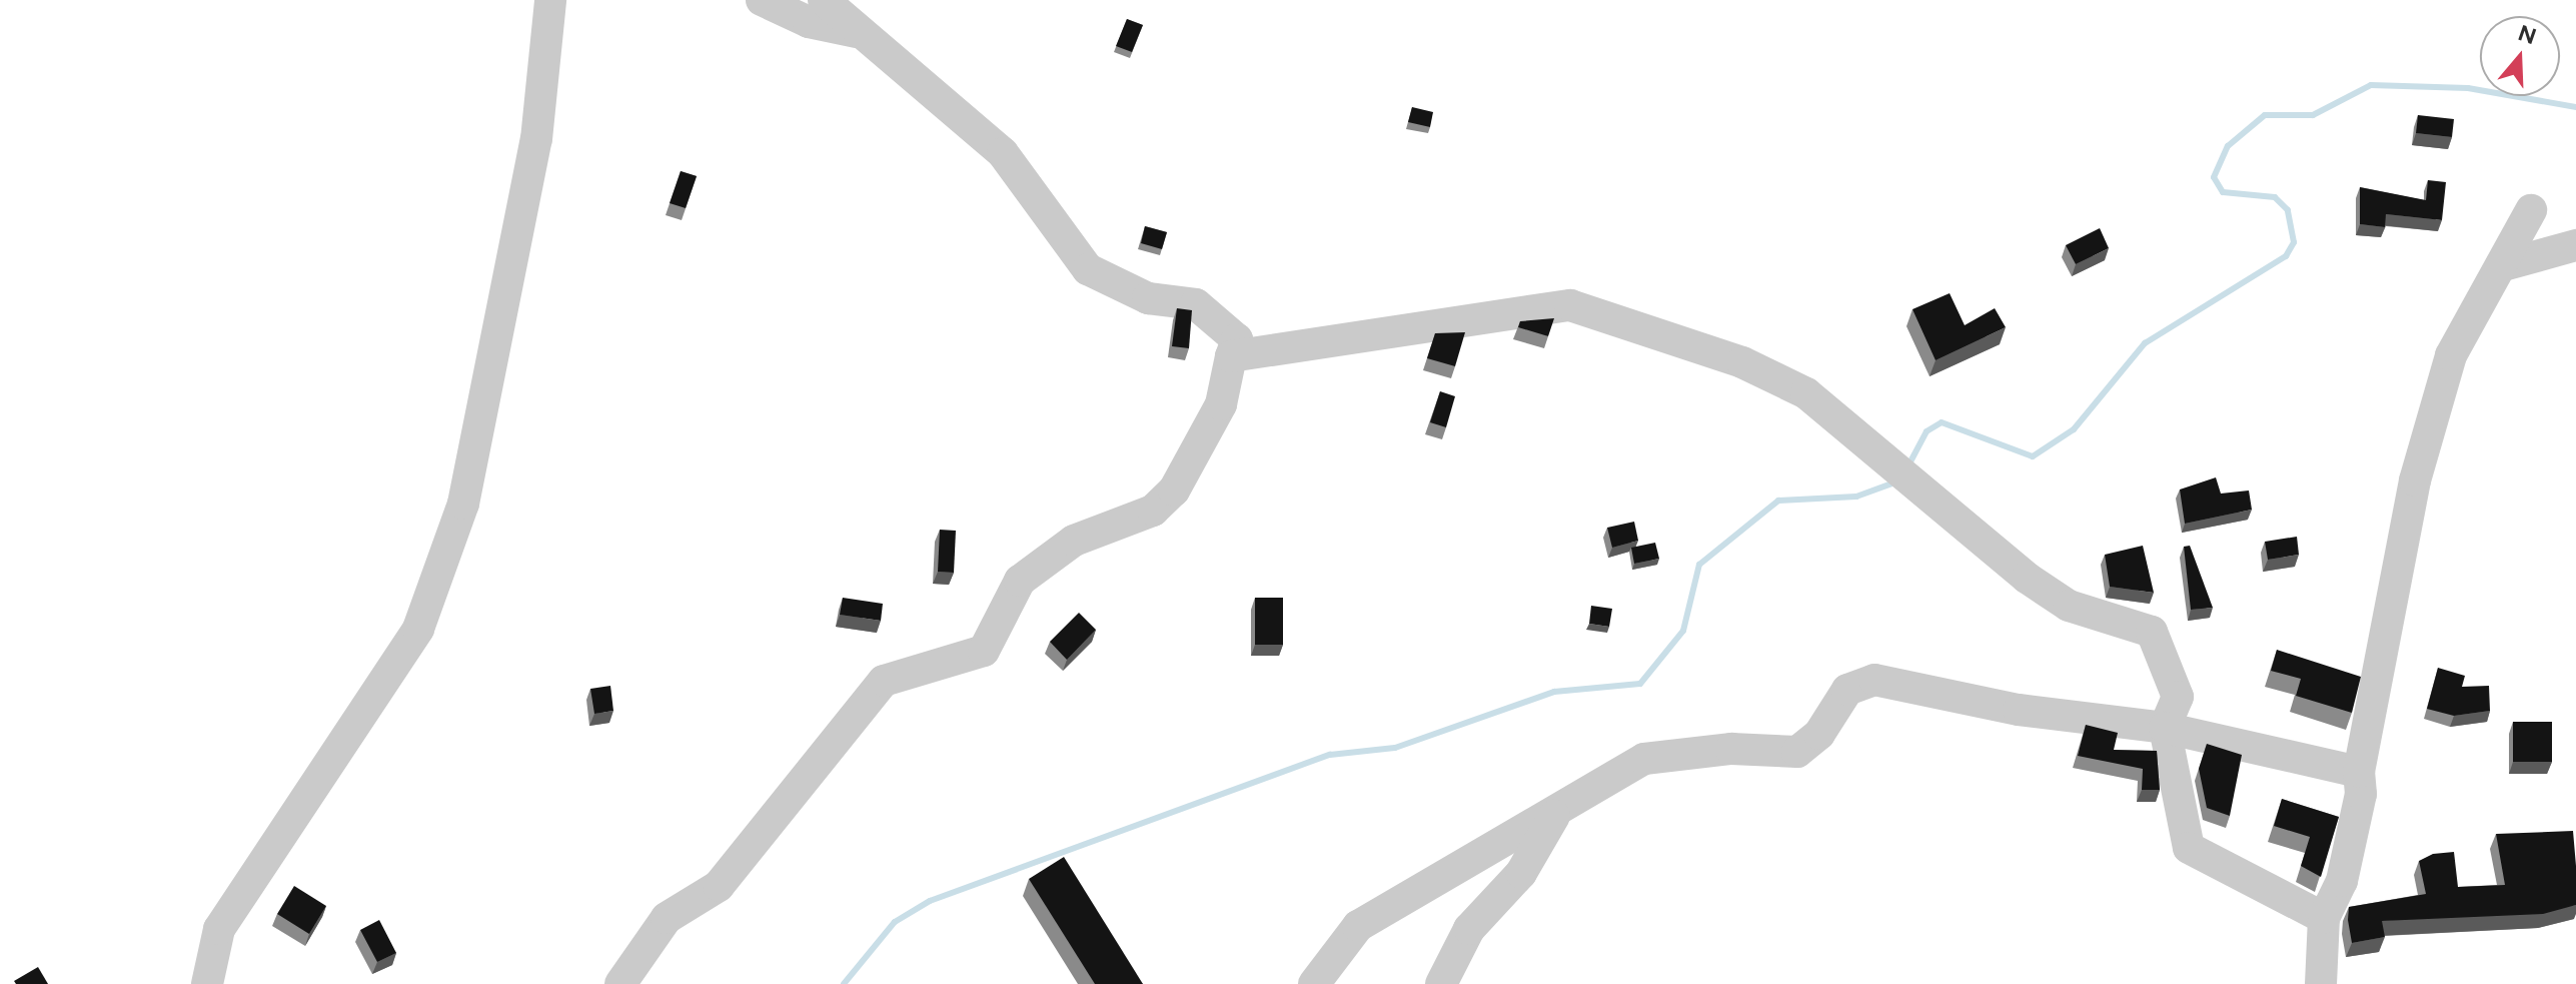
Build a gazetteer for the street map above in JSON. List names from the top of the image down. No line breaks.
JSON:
{"north":"top"}
